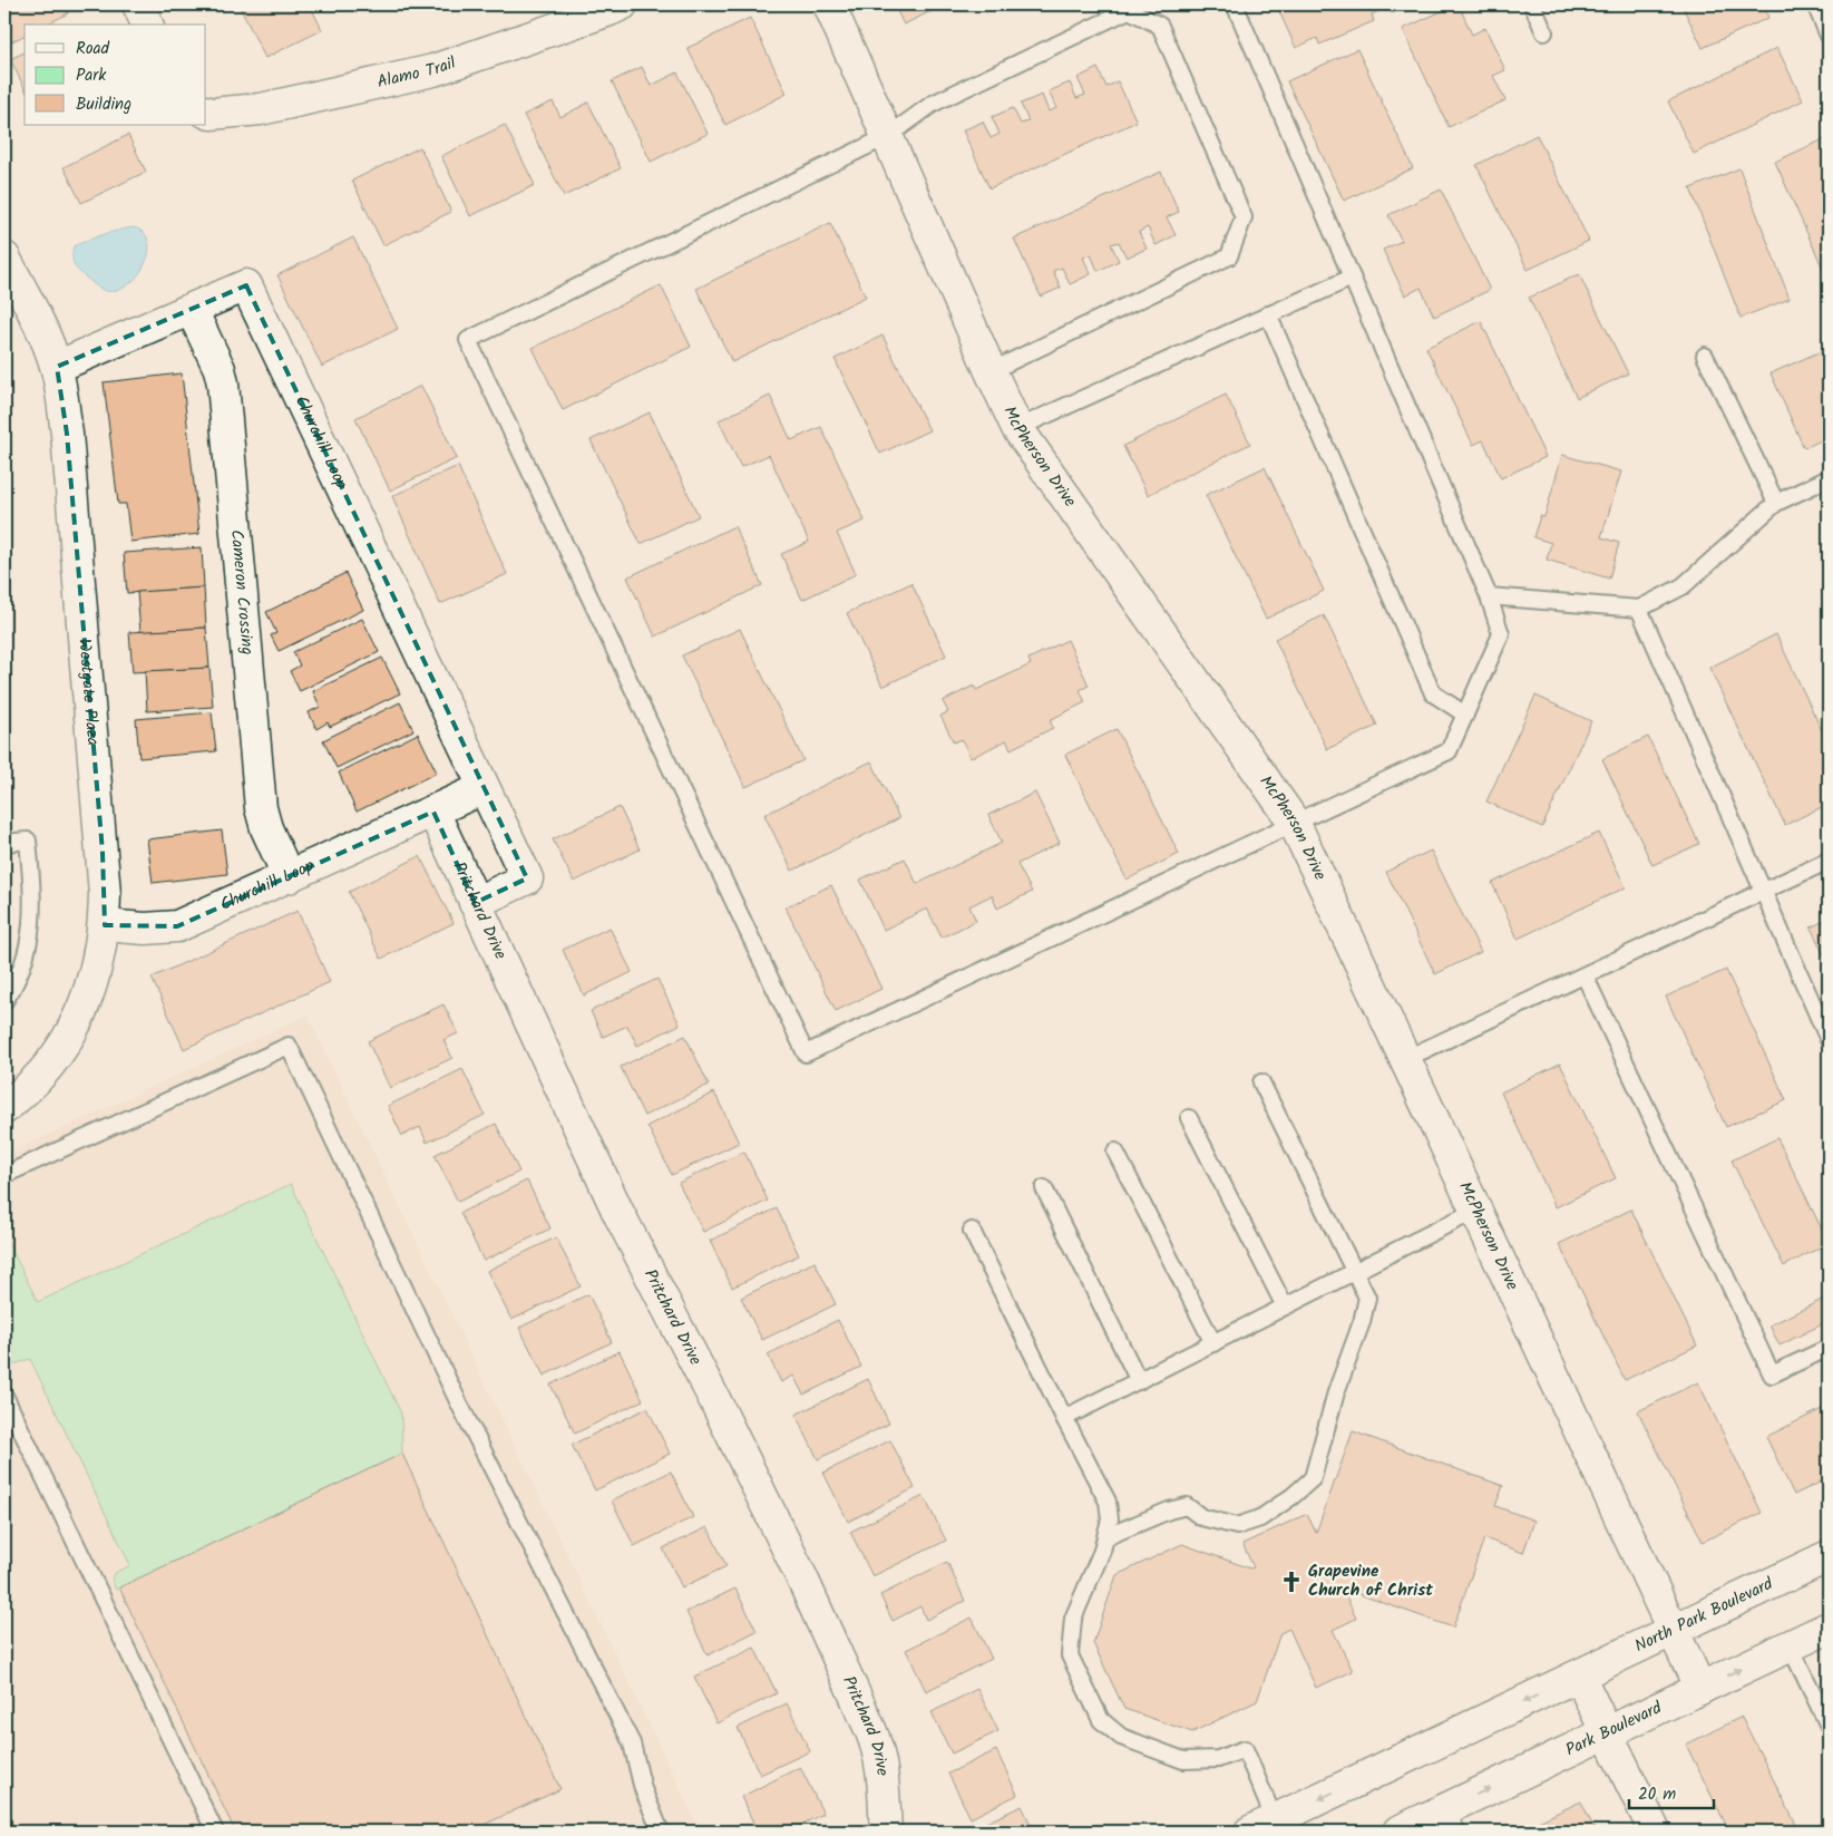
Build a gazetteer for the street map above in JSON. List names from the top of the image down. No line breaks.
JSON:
{"streets":{"street":["Alamo Trail","Churchill Loop","McPherson Drive","Cameron Crossing","Westgate Plaza","Pritchard Drive","North Park Boulevard","Park Boulevard"]},"crossings":[["Churchill Loop","Cameron Crossing"],["Churchill Loop","Westgate Plaza"],["Churchill Loop","Pritchard Drive"],["McPherson Drive","North Park Boulevard"],["McPherson Drive","Park Boulevard"]],"places":{"church":["Grapevine Church of Christ"]},"legend":["Road","Park","Building"],"scale_bar":"20 m"}
